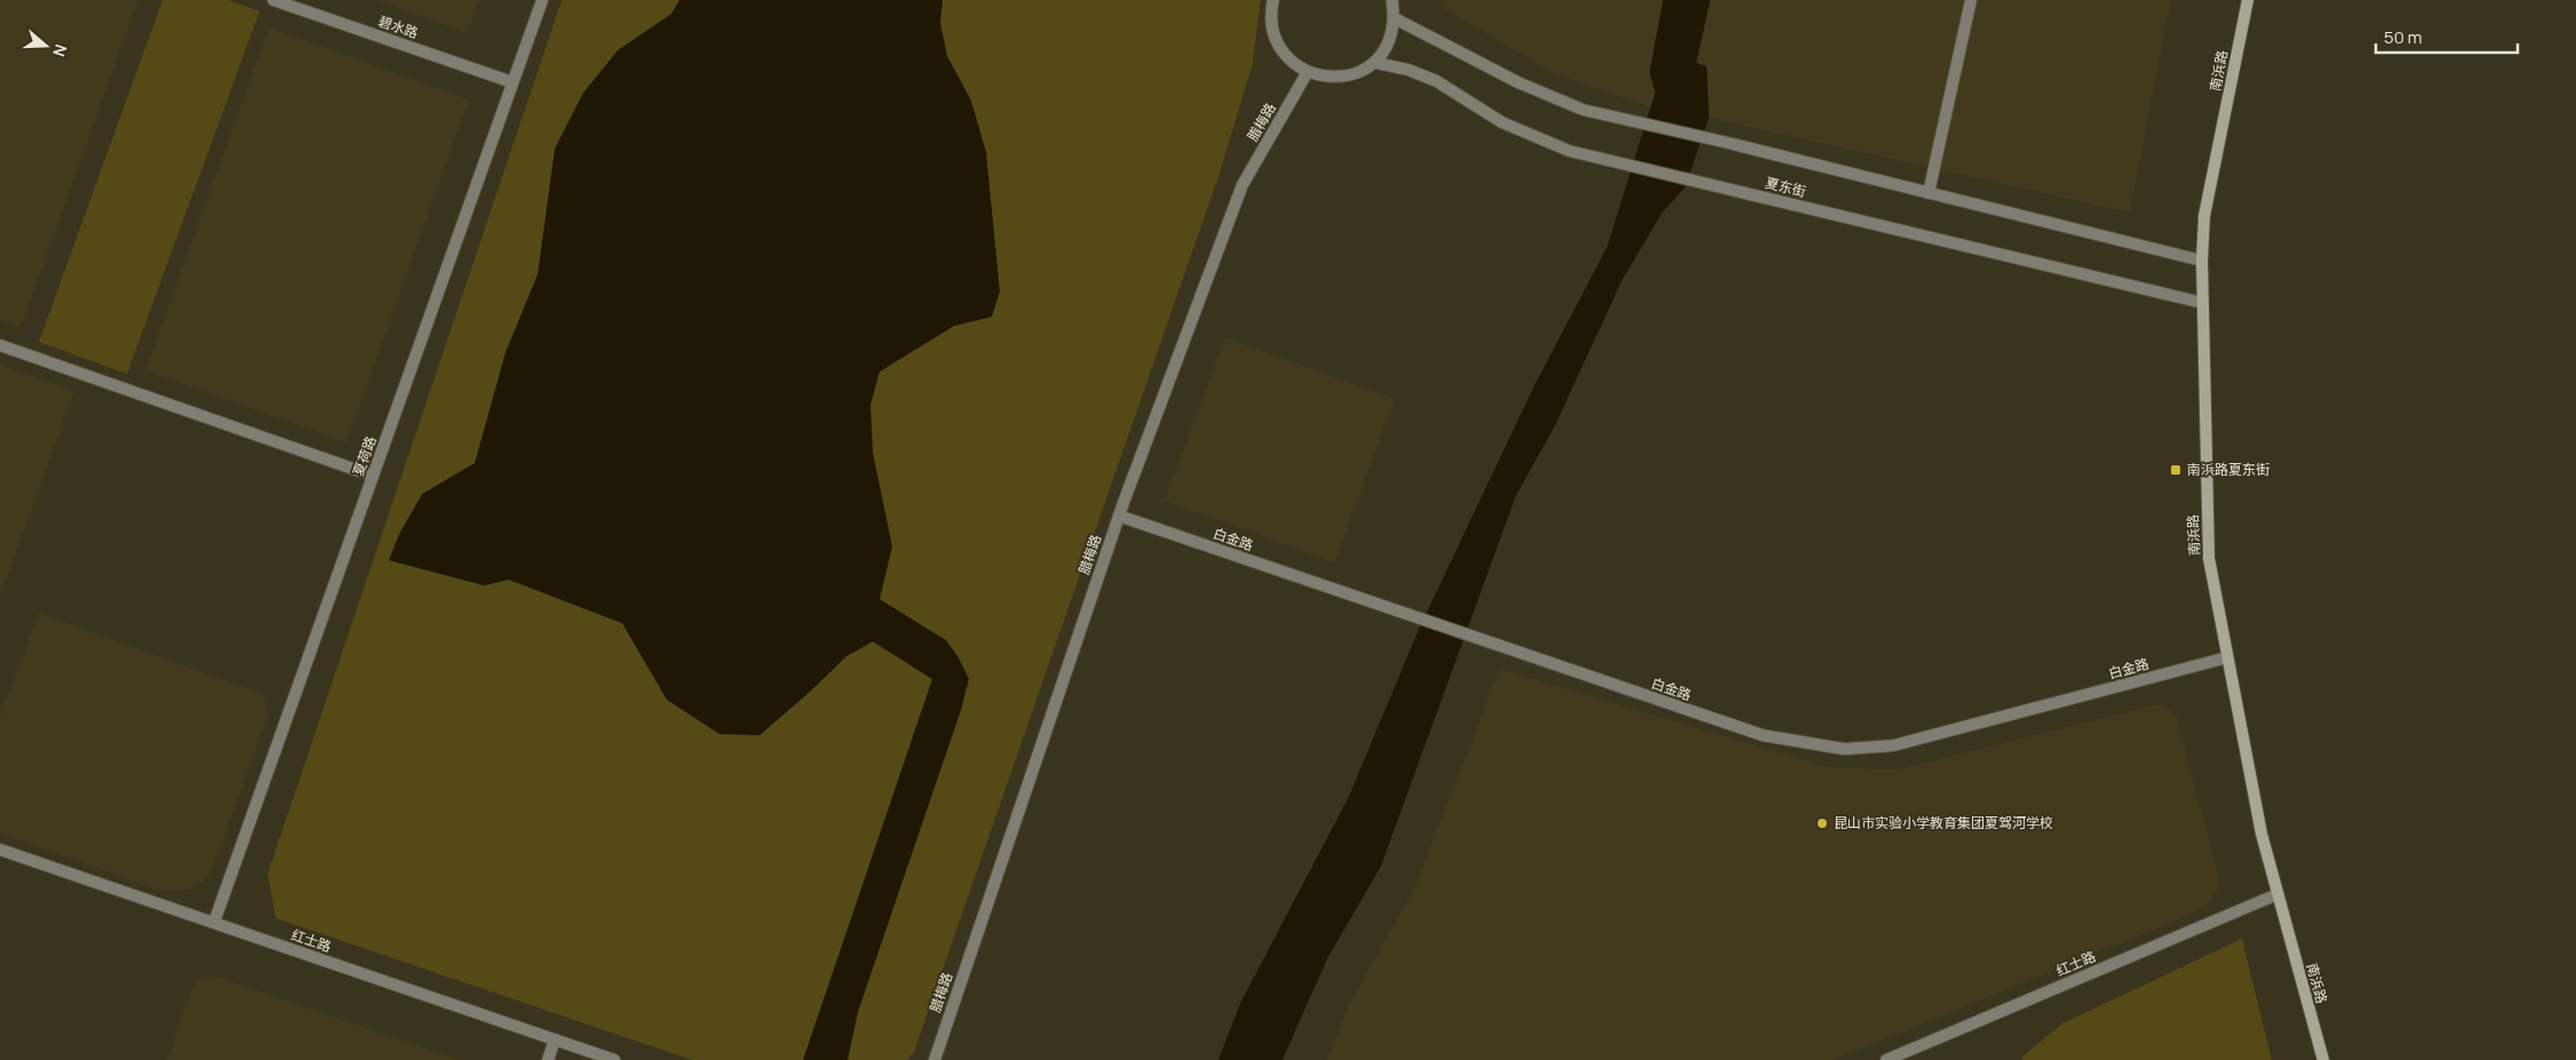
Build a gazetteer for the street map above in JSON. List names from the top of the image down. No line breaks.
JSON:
{"streets":{"main road":["南浜路"],"street":["碧水路","腊梅路","夏东街","夏荷路","白金路","红士路"]},"crossings":[["碧水路","夏荷路"],["南浜路","夏东街"],["南浜路","白金路"],["南浜路","红士路"],["腊梅路","白金路"],["夏荷路","红士路"]],"places":{"transit":["南浜路夏东街"],"other":["昆山市实验小学教育集团夏驾河学校"]},"scale_bar":"50 m","north":"right"}
